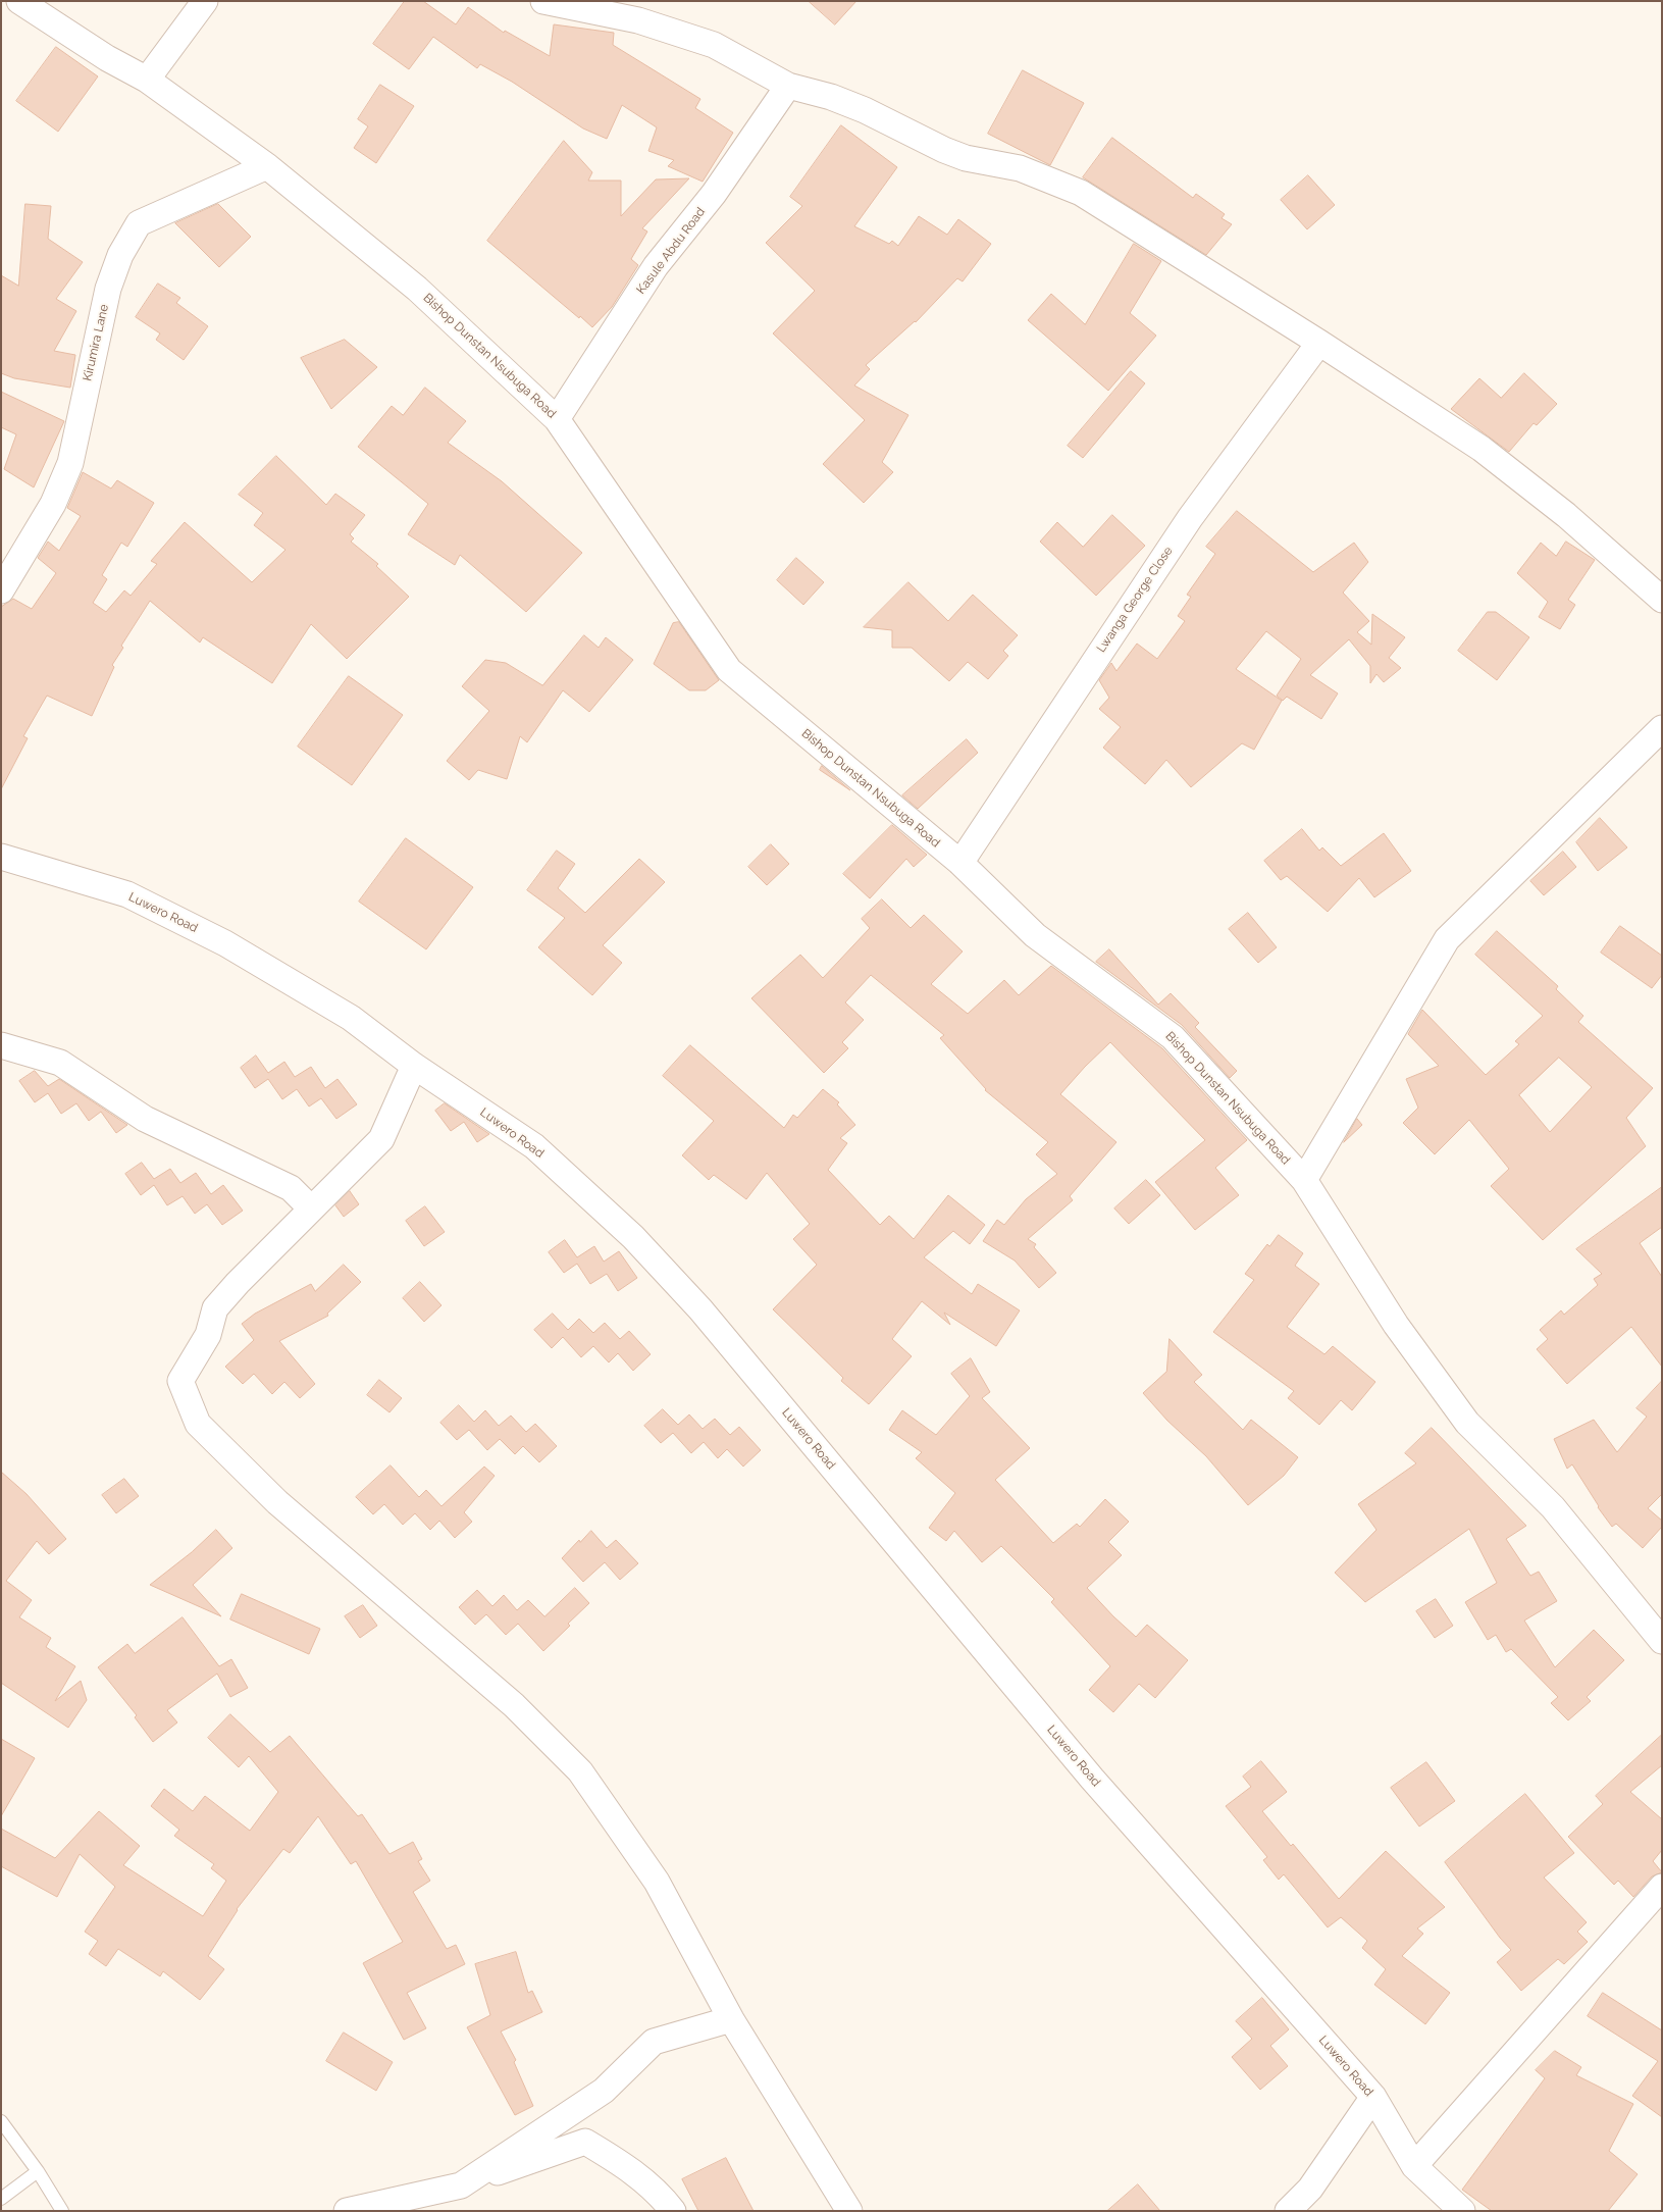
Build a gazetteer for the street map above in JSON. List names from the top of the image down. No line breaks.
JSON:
{"streets":{"street":["Kasule Abdu Road","Kirumira Lane","Bishop Dunstan Nsubuga Road","Lwanga George Close","Luwero Road"]},"crossings":[["Kasule Abdu Road","Bishop Dunstan Nsubuga Road"],["Kirumira Lane","Bishop Dunstan Nsubuga Road"],["Bishop Dunstan Nsubuga Road","Lwanga George Close"]]}
